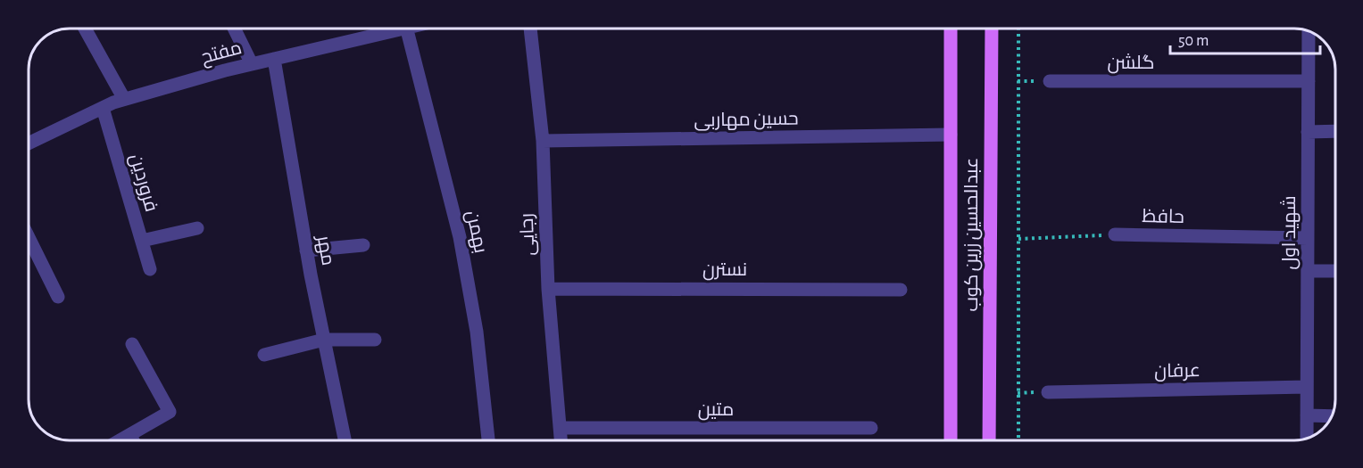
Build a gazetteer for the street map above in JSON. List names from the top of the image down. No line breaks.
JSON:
{"streets":{"main road":["عبدالحسین زرین کوب"],"street":["مفتح","گلشن","حسین مهاربی","فروردین","حافظ","بهمن","شهید اول","رجایی","مهر","نسترن","عرفان","متین"]},"crossings":[["مفتح","فروردین"],["مفتح","مهر"],["گلشن","شهید اول"],["حسین مهاربی","رجایی"],["حسین مهاربی","عبدالحسین زرین کوب"],["حافظ","شهید اول"],["شهید اول","عرفان"],["رجایی","نسترن"],["رجایی","متین"]],"scale_bar":"50 m"}
